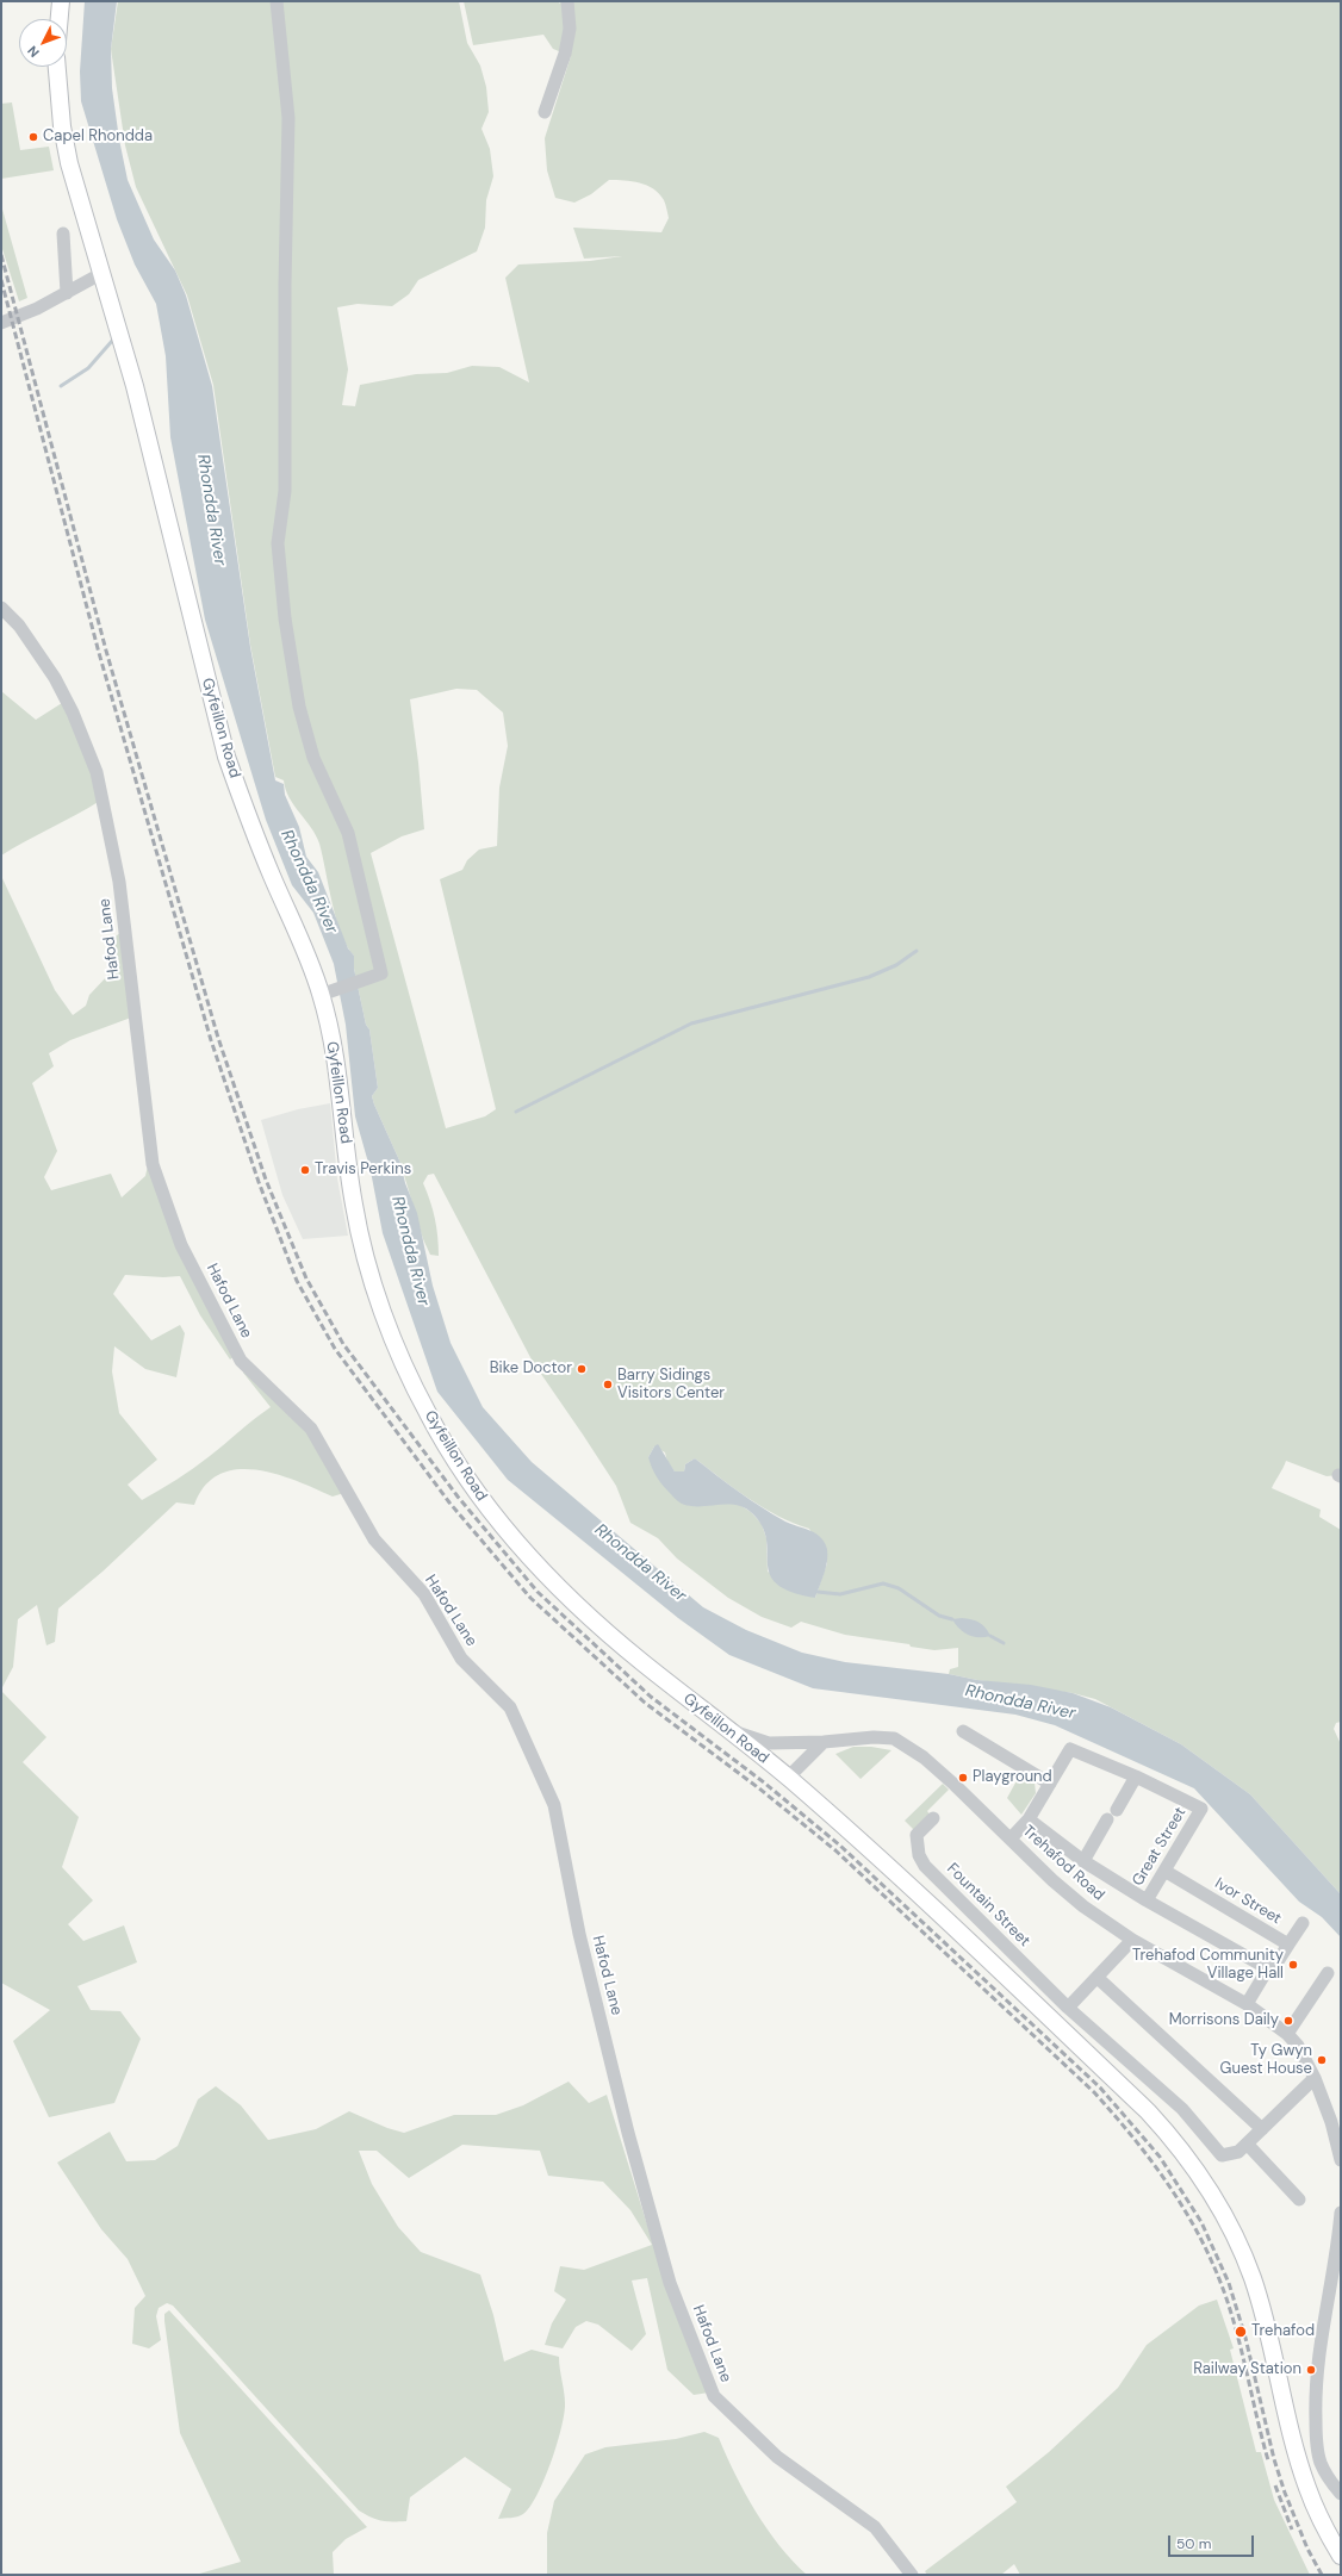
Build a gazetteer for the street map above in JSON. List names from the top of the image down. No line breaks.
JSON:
{"streets":{"main road":["Gyfeillon Road"],"street":["Hafod Lane","Great Street","Trehafod Road","Ivor Street","Fountain Street"]},"crossings":[["Gyfeillon Road","Trehafod Road"],["Great Street","Ivor Street"],["Trehafod Road","Ivor Street"]],"water":["Rhondda River"],"places":["Capel Rhondda","Travis Perkins","Bike Doctor","Barry Sidings Visitors Center","Playground","Trehafod Community Village Hall","Morrisons Daily","Ty Gwyn Guest House","Trehafod","Railway Station"],"scale_bar":"50 m","north":"bottom left"}
